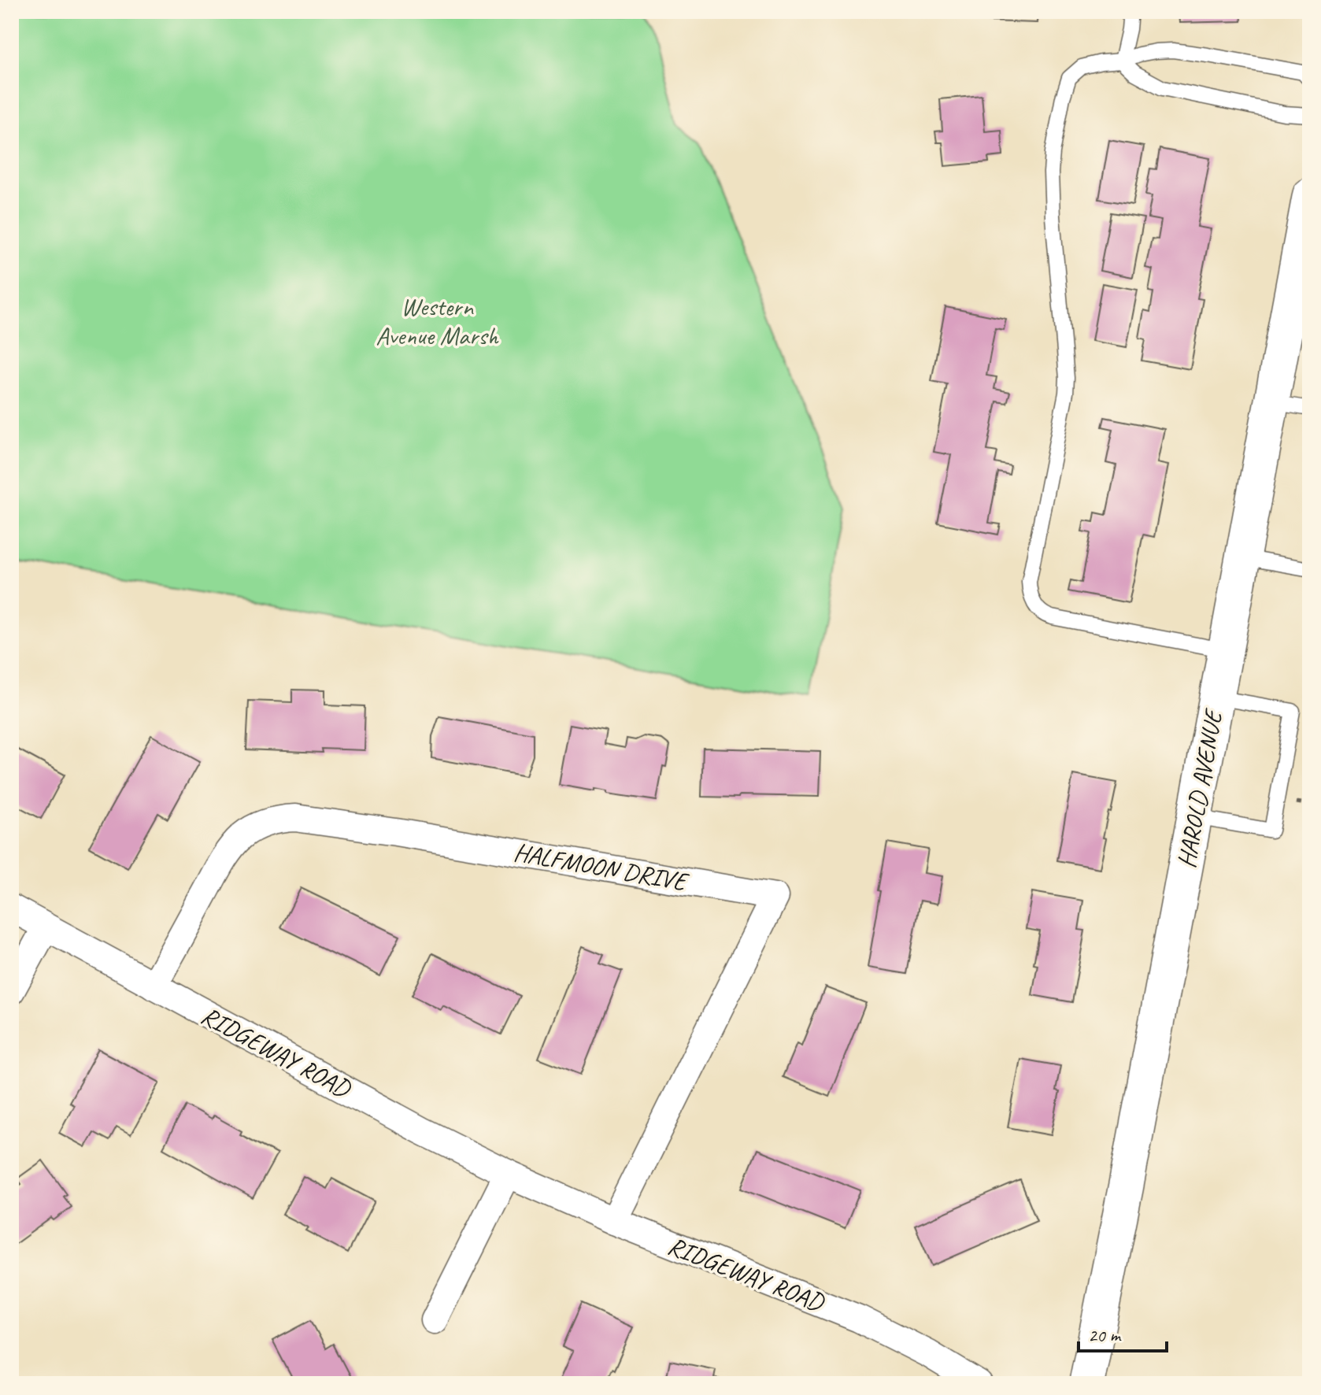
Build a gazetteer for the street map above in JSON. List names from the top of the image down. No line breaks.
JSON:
{"streets":{"street":["HAROLD AVENUE","HALFMOON DRIVE","RIDGEWAY ROAD"]},"crossings":[["HALFMOON DRIVE","RIDGEWAY ROAD"]],"parks":["Western Avenue Marsh"],"scale_bar":"20 m"}
